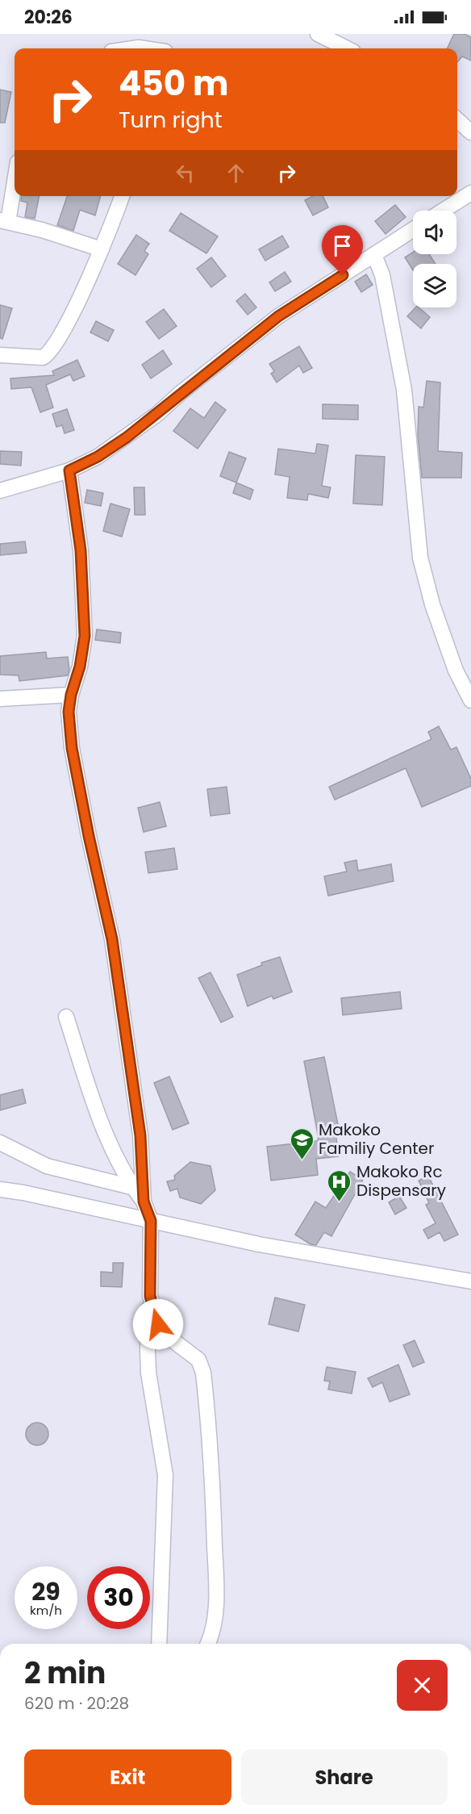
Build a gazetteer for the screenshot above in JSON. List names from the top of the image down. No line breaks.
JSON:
{"places":{"school or university":["Makoko Familiy Center"],"hospital":["Makoko Rc Dispensary"]},"page":{"status":"20:26","turn":["450 m","Turn right"],"speed":"29 km/h","limit":"30","heading":["2 min","620 m · 20:28"],"buttons":["Exit","Share"]}}
